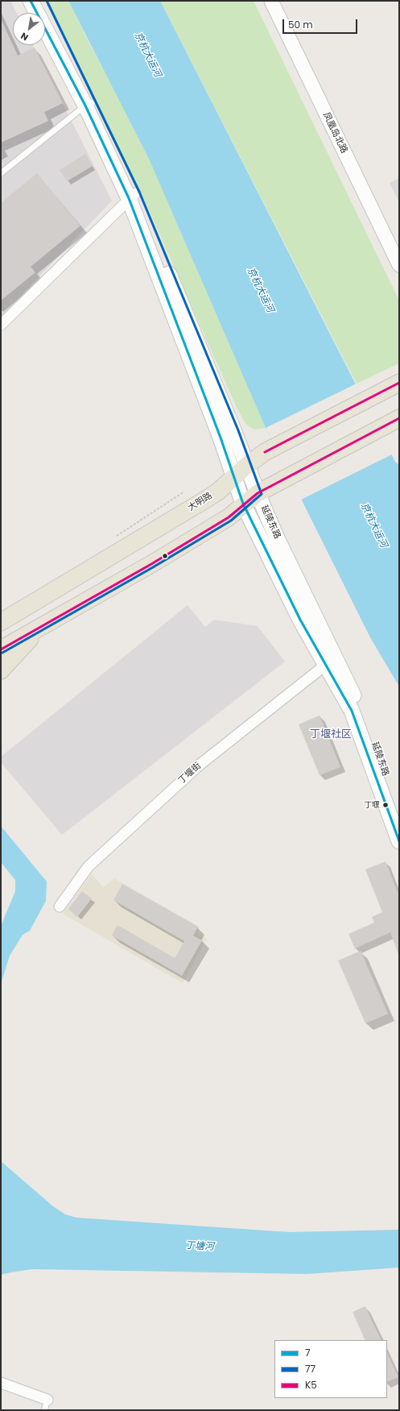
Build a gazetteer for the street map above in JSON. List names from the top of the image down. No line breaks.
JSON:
{"streets":{"main road":["大明路","延陵东路"],"street":["凤凰岛北路","丁堰街"]},"crossings":[["大明路","延陵东路"],["延陵东路","丁堰街"]],"districts":["丁堰社区"],"water":["京杭大运河","丁塘河"],"places":["丁堰"],"lines":["transit line 7","transit line 77","transit line K5"],"legend":["7","77","K5"],"scale_bar":"50 m","north":"bottom left"}
